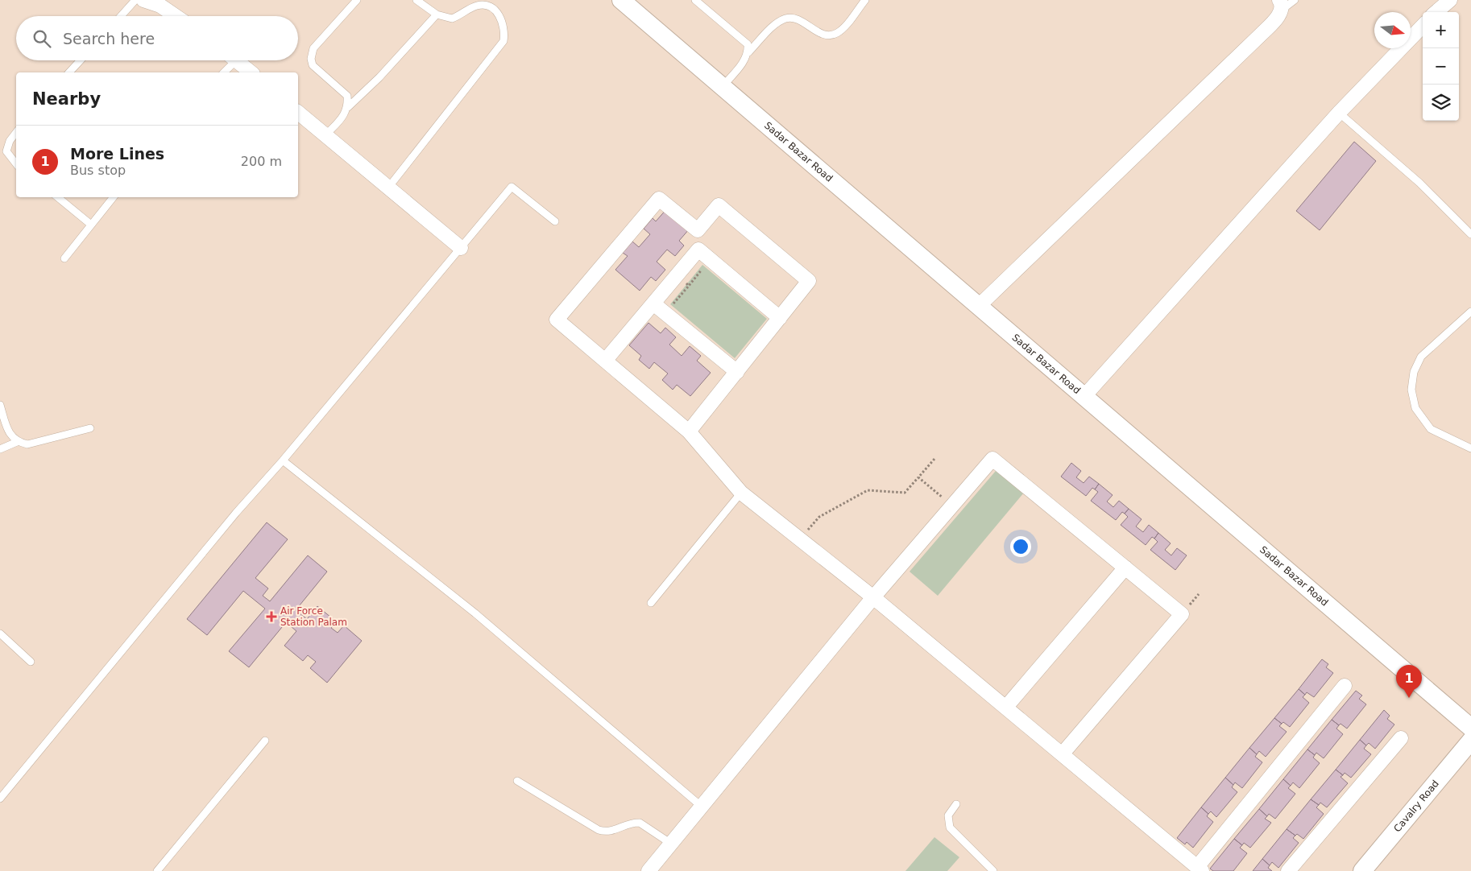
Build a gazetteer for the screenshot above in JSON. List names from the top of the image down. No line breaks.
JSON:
{"streets":{"street":["Sadar Bazar Road","Cavalry Road"]},"places":{"health":["Air Force Station Palam"]},"north":"right","page":{"map_buttons":["+","−"],"search":"Search here","heading":"Nearby","list":[{"mark":"1","name":"More Lines","note":"Bus stop","value":"200 m"}],"pins":"1"}}
